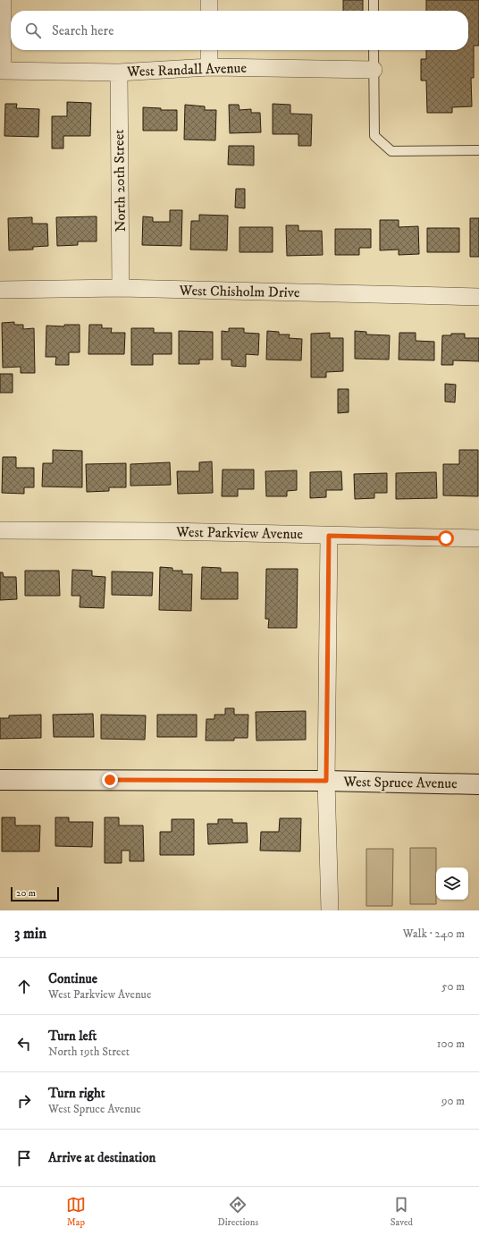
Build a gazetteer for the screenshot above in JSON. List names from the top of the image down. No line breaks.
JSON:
{"streets":{"street":["West Randall Avenue","North 20th Street","West Chisholm Drive","West Parkview Avenue","West Spruce Avenue"]},"crossings":[["West Randall Avenue","North 20th Street"],["North 20th Street","West Chisholm Drive"]],"scale_bar":"20 m","page":{"search":"Search here","scale":"20 m","heading":["3 min","Walk · 240 m"],"list":[["Continue","West Parkview Avenue","50 m"],["Turn left","North 19th Street","100 m"],["Turn right","West Spruce Avenue","90 m"],"Arrive at destination"],"nav":["Map","Directions","Saved"]}}
